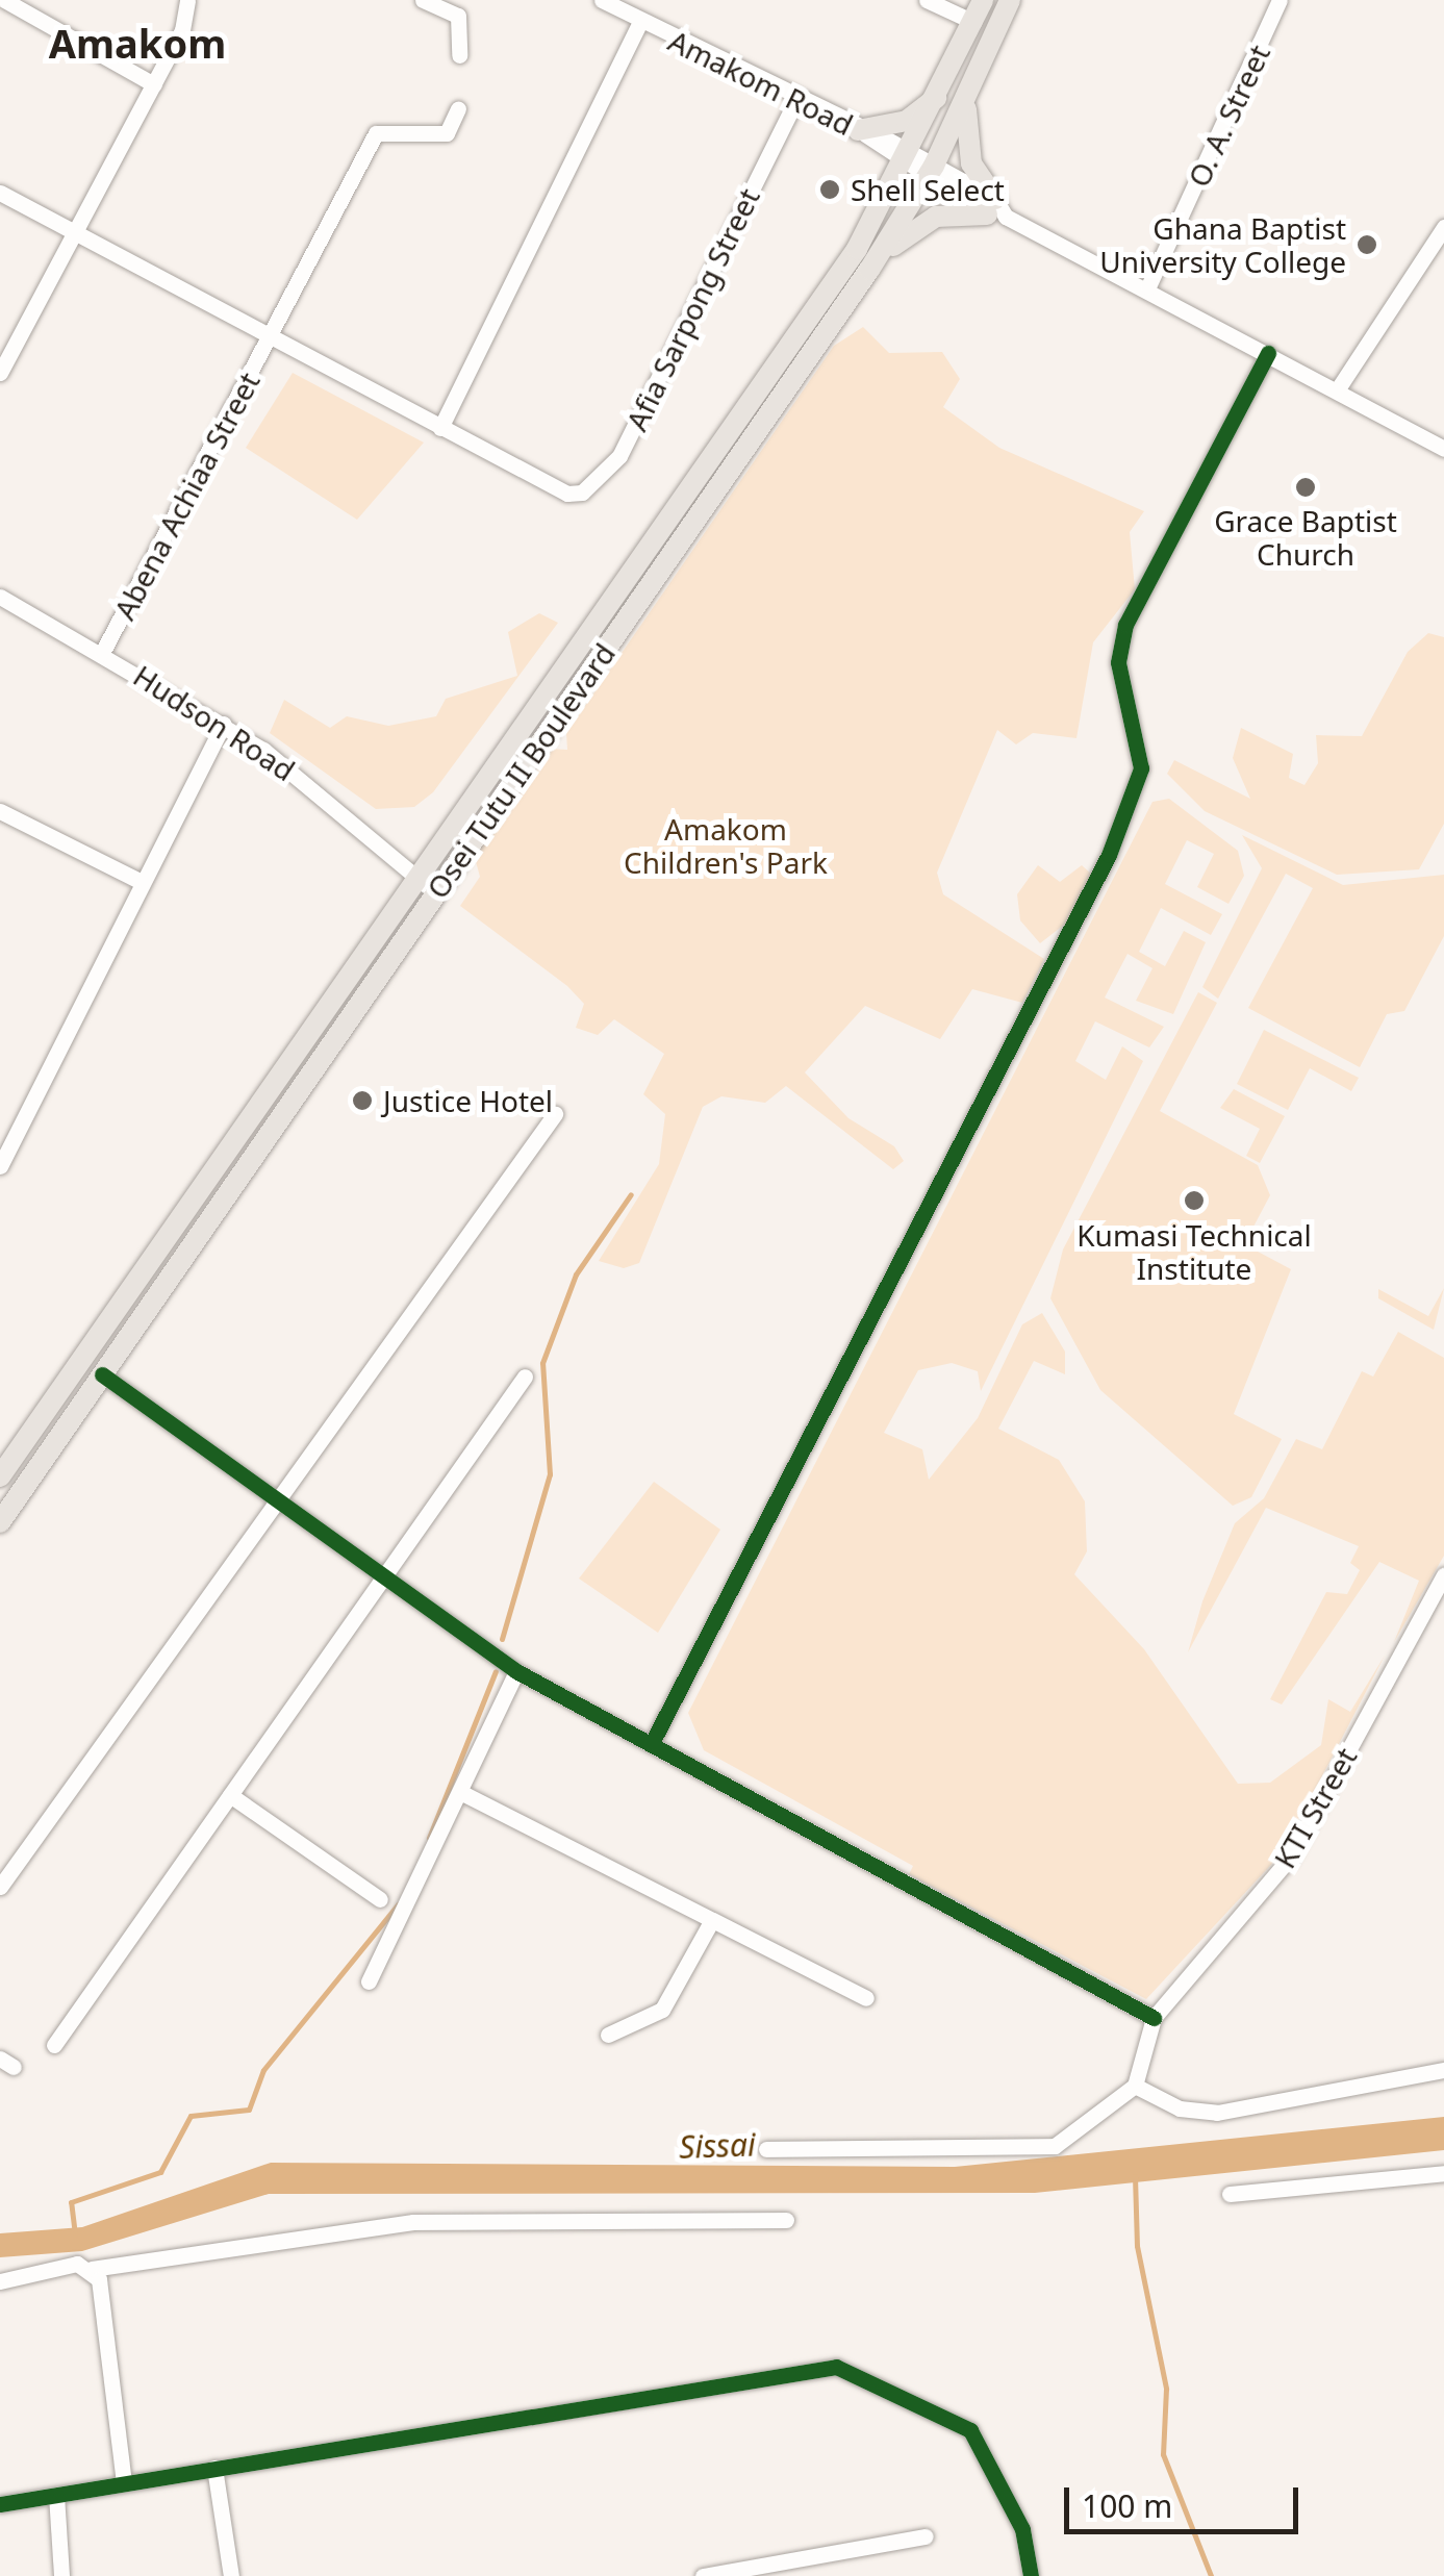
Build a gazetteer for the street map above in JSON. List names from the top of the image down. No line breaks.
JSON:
{"streets":{"main road":["Osei Tutu II Boulevard"],"street":["Amakom Road","O. A. Street","Afia Sarpong Street","Abena Achiaa Street","Hudson Road","KTI Street"]},"crossings":[["Amakom Road","O. A. Street"],["Amakom Road","Afia Sarpong Street"],["Amakom Road","Osei Tutu II Boulevard"],["Abena Achiaa Street","Hudson Road"],["Hudson Road","Osei Tutu II Boulevard"]],"districts":["Amakom"],"water":["Sissai"],"parks":["Amakom Children's Park"],"places":["Shell Select","Ghana Baptist University College","Grace Baptist Church","Justice Hotel","Kumasi Technical Institute"],"scale_bar":"100 m"}
